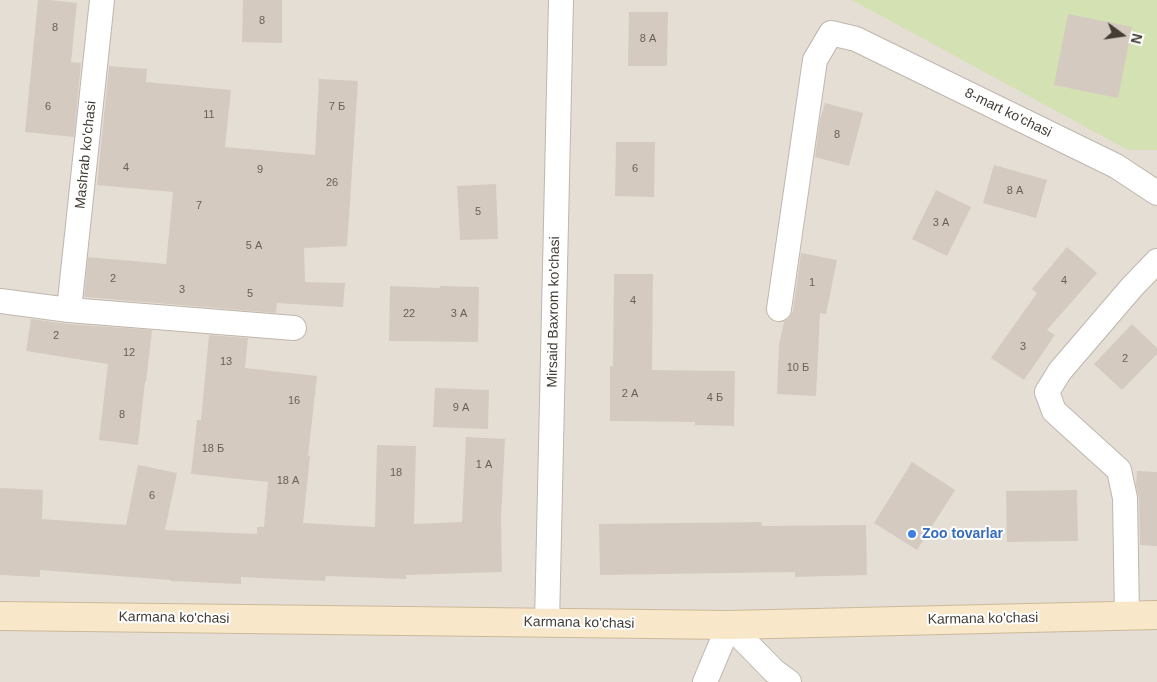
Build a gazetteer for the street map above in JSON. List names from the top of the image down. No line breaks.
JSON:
{"streets":{"main road":["Karmana ko'chasi"],"street":["8-mart ko'chasi","Mashrab ko'chasi","Mirsaid Baxrom ko'chasi"]},"crossings":[["Mirsaid Baxrom ko'chasi","Karmana ko'chasi"]],"places":["Zoo tovarlar"],"house_numbers":["8","8","8 А","6","7 Б","11","8","4","6","9","26","8 А","7","5","3 А","5 А","2","4","1","3","5","4","22","3 А","2","3","12","2","13","10 Б","2 А","4 Б","16","9 А","8","18 Б","1 А","18","18 А","6"],"north":"right"}
